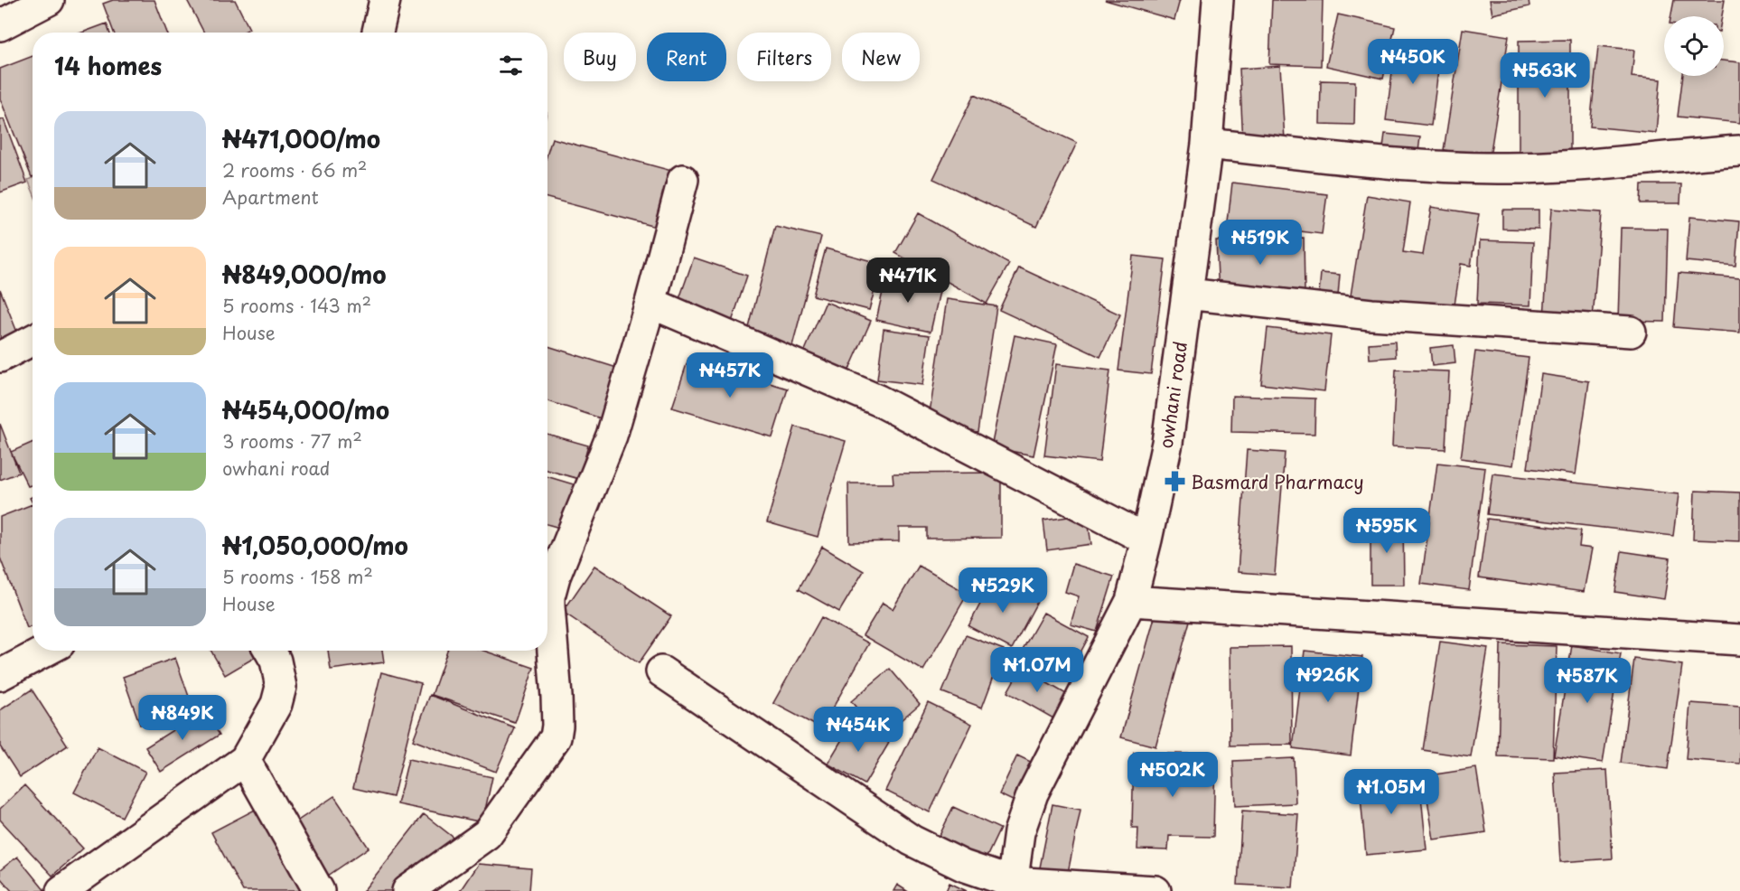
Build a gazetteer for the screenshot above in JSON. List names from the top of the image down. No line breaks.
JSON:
{"streets":{"street":["owhani road"]},"places":{"pharmacy":["Basmard Pharmacy"]},"page":{"chip":["Buy","Rent","Filters","New"],"heading":"14 homes","price":["₦450K","₦563K","₦519K","₦471K","₦457K","₦595K","₦529K","₦1.07M","₦926K","₦587K","₦849K","₦454K","₦502K","₦1.05M"],"list":[{"name":"₦471,000/mo","note":"2 rooms · 66 m² · Apartment"},{"name":"₦849,000/mo","note":"5 rooms · 143 m² · House"},{"name":"₦454,000/mo","note":"3 rooms · 77 m² · owhani road"},{"name":"₦1,050,000/mo","note":"5 rooms · 158 m² · House"}]}}
